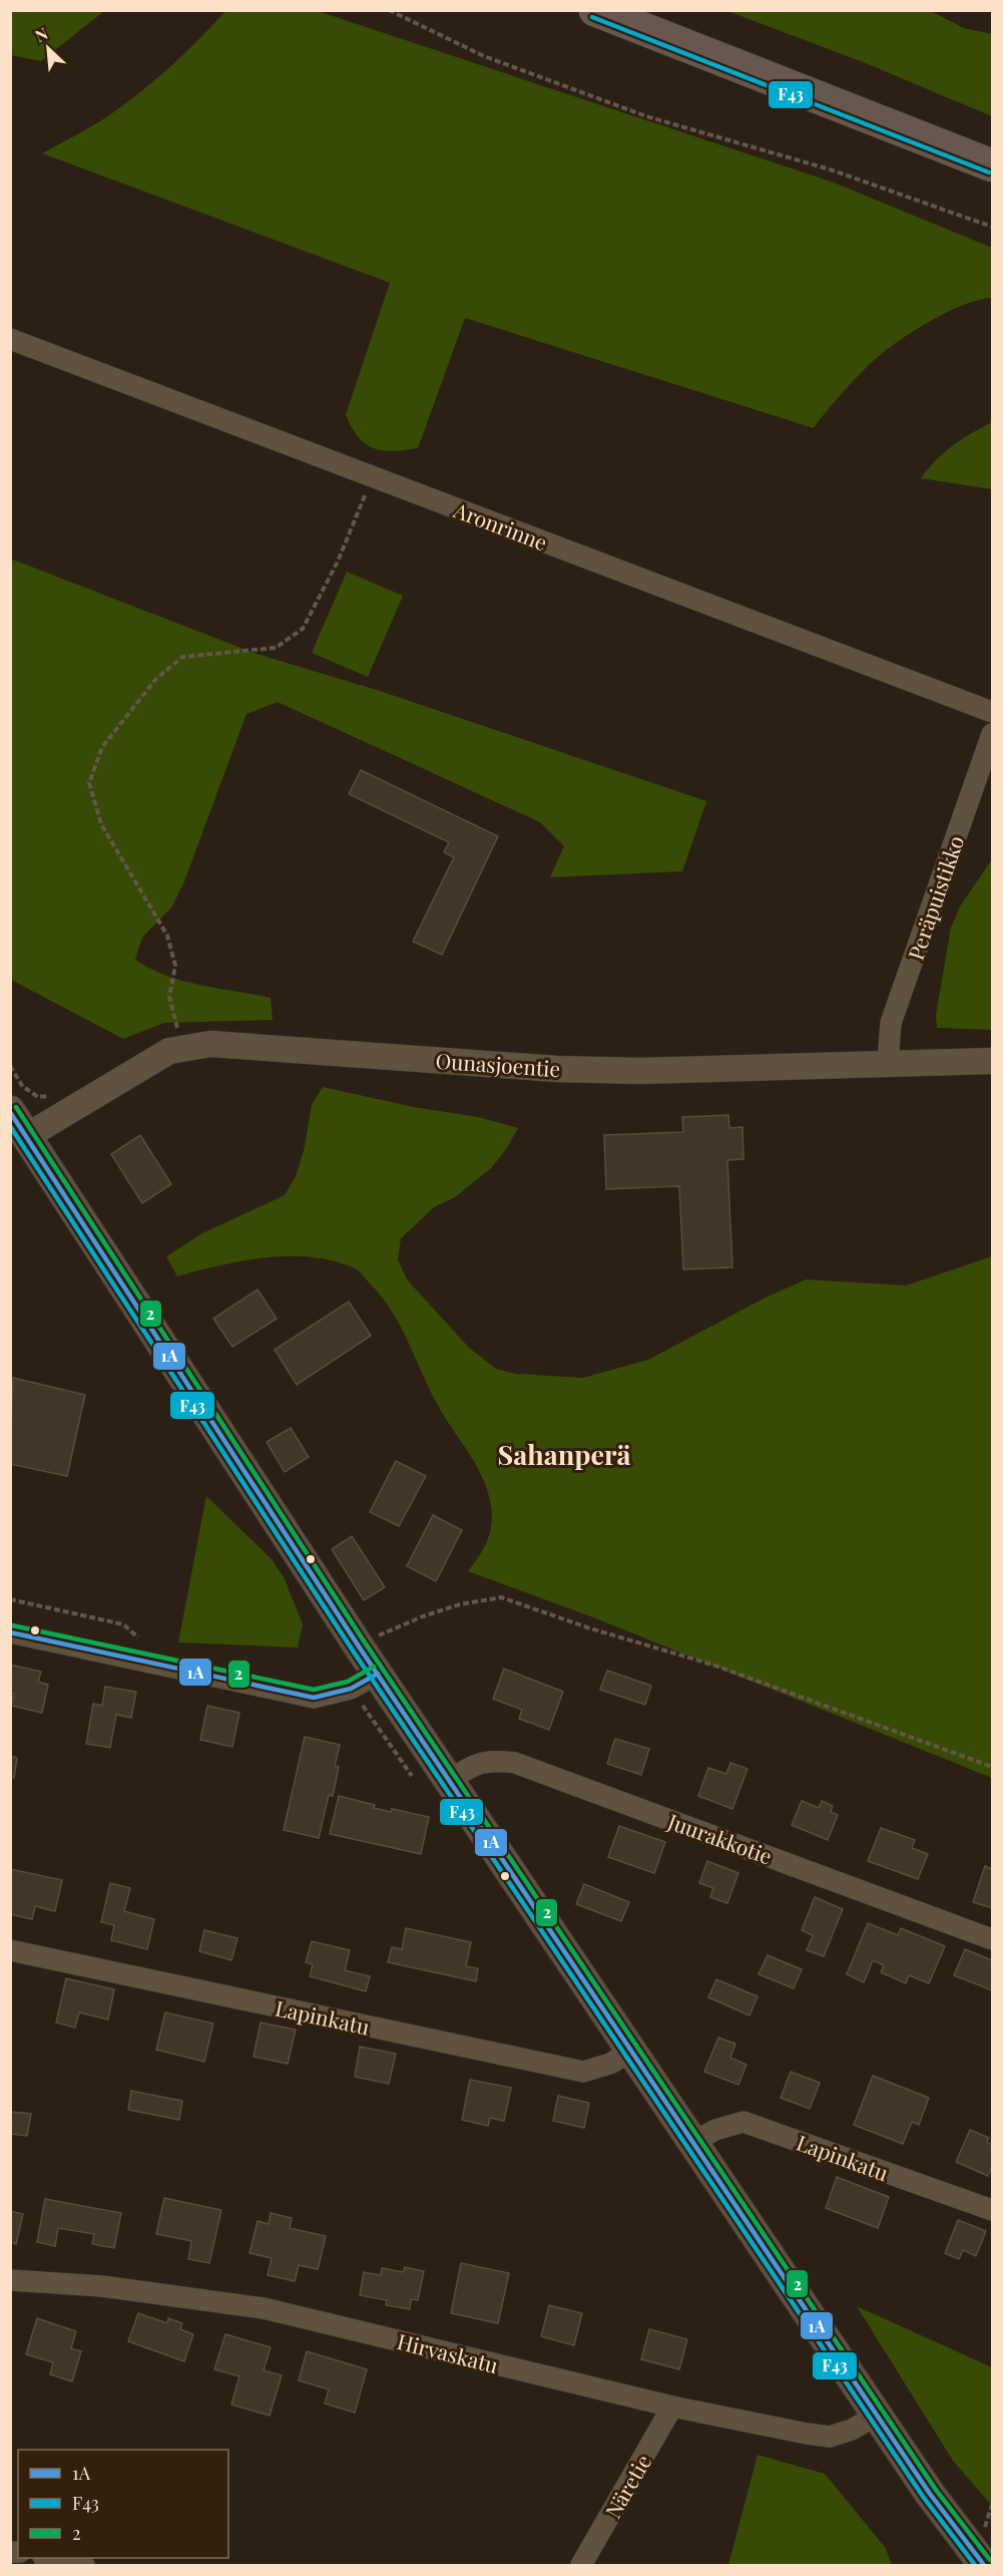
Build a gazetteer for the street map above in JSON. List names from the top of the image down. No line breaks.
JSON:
{"streets":{"street":["Aronrinne","Peräpuistikko","Ounasjoentie","Juurakkotie","Lapinkatu","Hirvaskatu","Näretie"]},"crossings":[["Peräpuistikko","Ounasjoentie"],["Hirvaskatu","Näretie"]],"districts":["Sahanperä"],"lines":["transit line F43","transit line 2","transit line 1A"],"legend":["1A","F43","2"],"north":"top left"}
